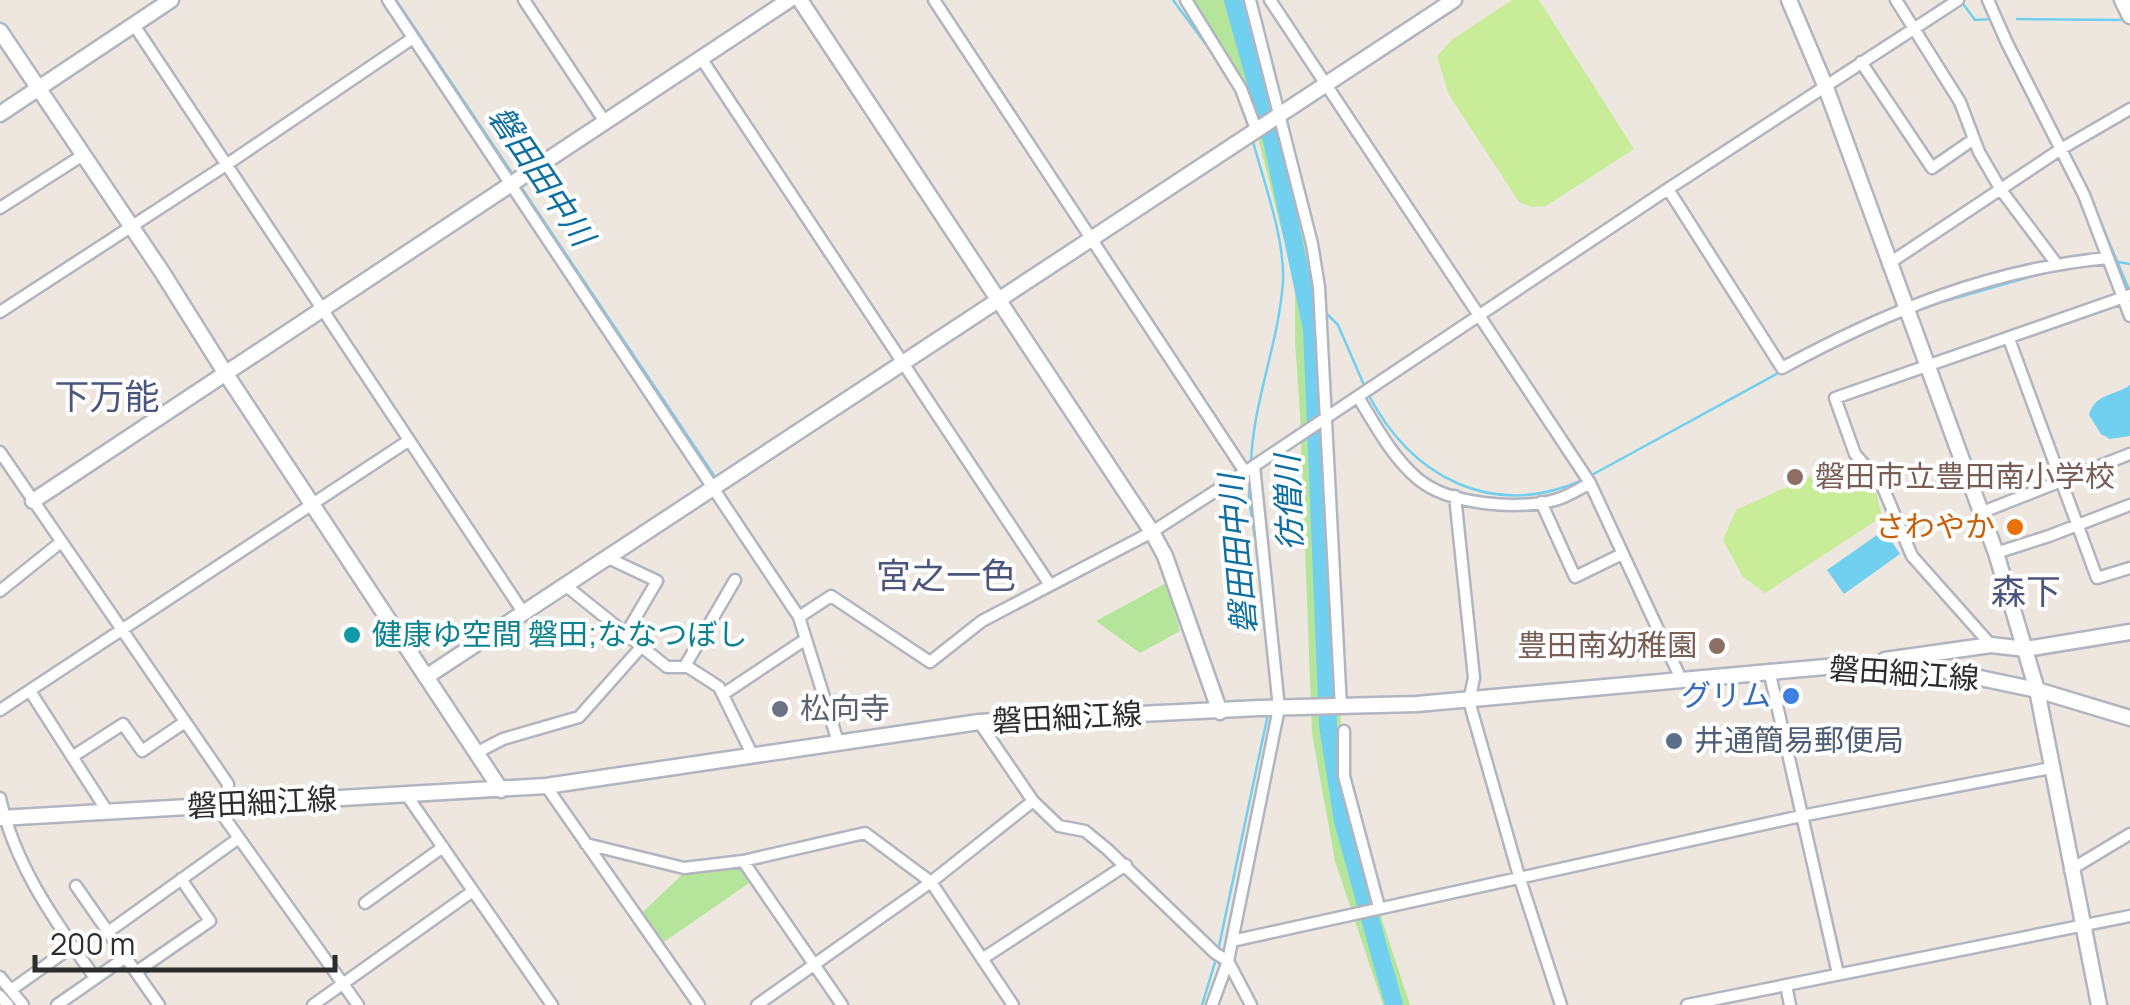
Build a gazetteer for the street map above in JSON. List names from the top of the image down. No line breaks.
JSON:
{"streets":{"street":["磐田細江線"]},"districts":["下万能","宮之一色","森下"],"water":["磐田田中川","彷僧川"],"places":["磐田市立豊田南小学校","さわやか","健康ゆ空間 磐田;ななつぼし","豊田南幼稚園","グリム","松向寺","井通簡易郵便局"],"scale_bar":"200 m"}
